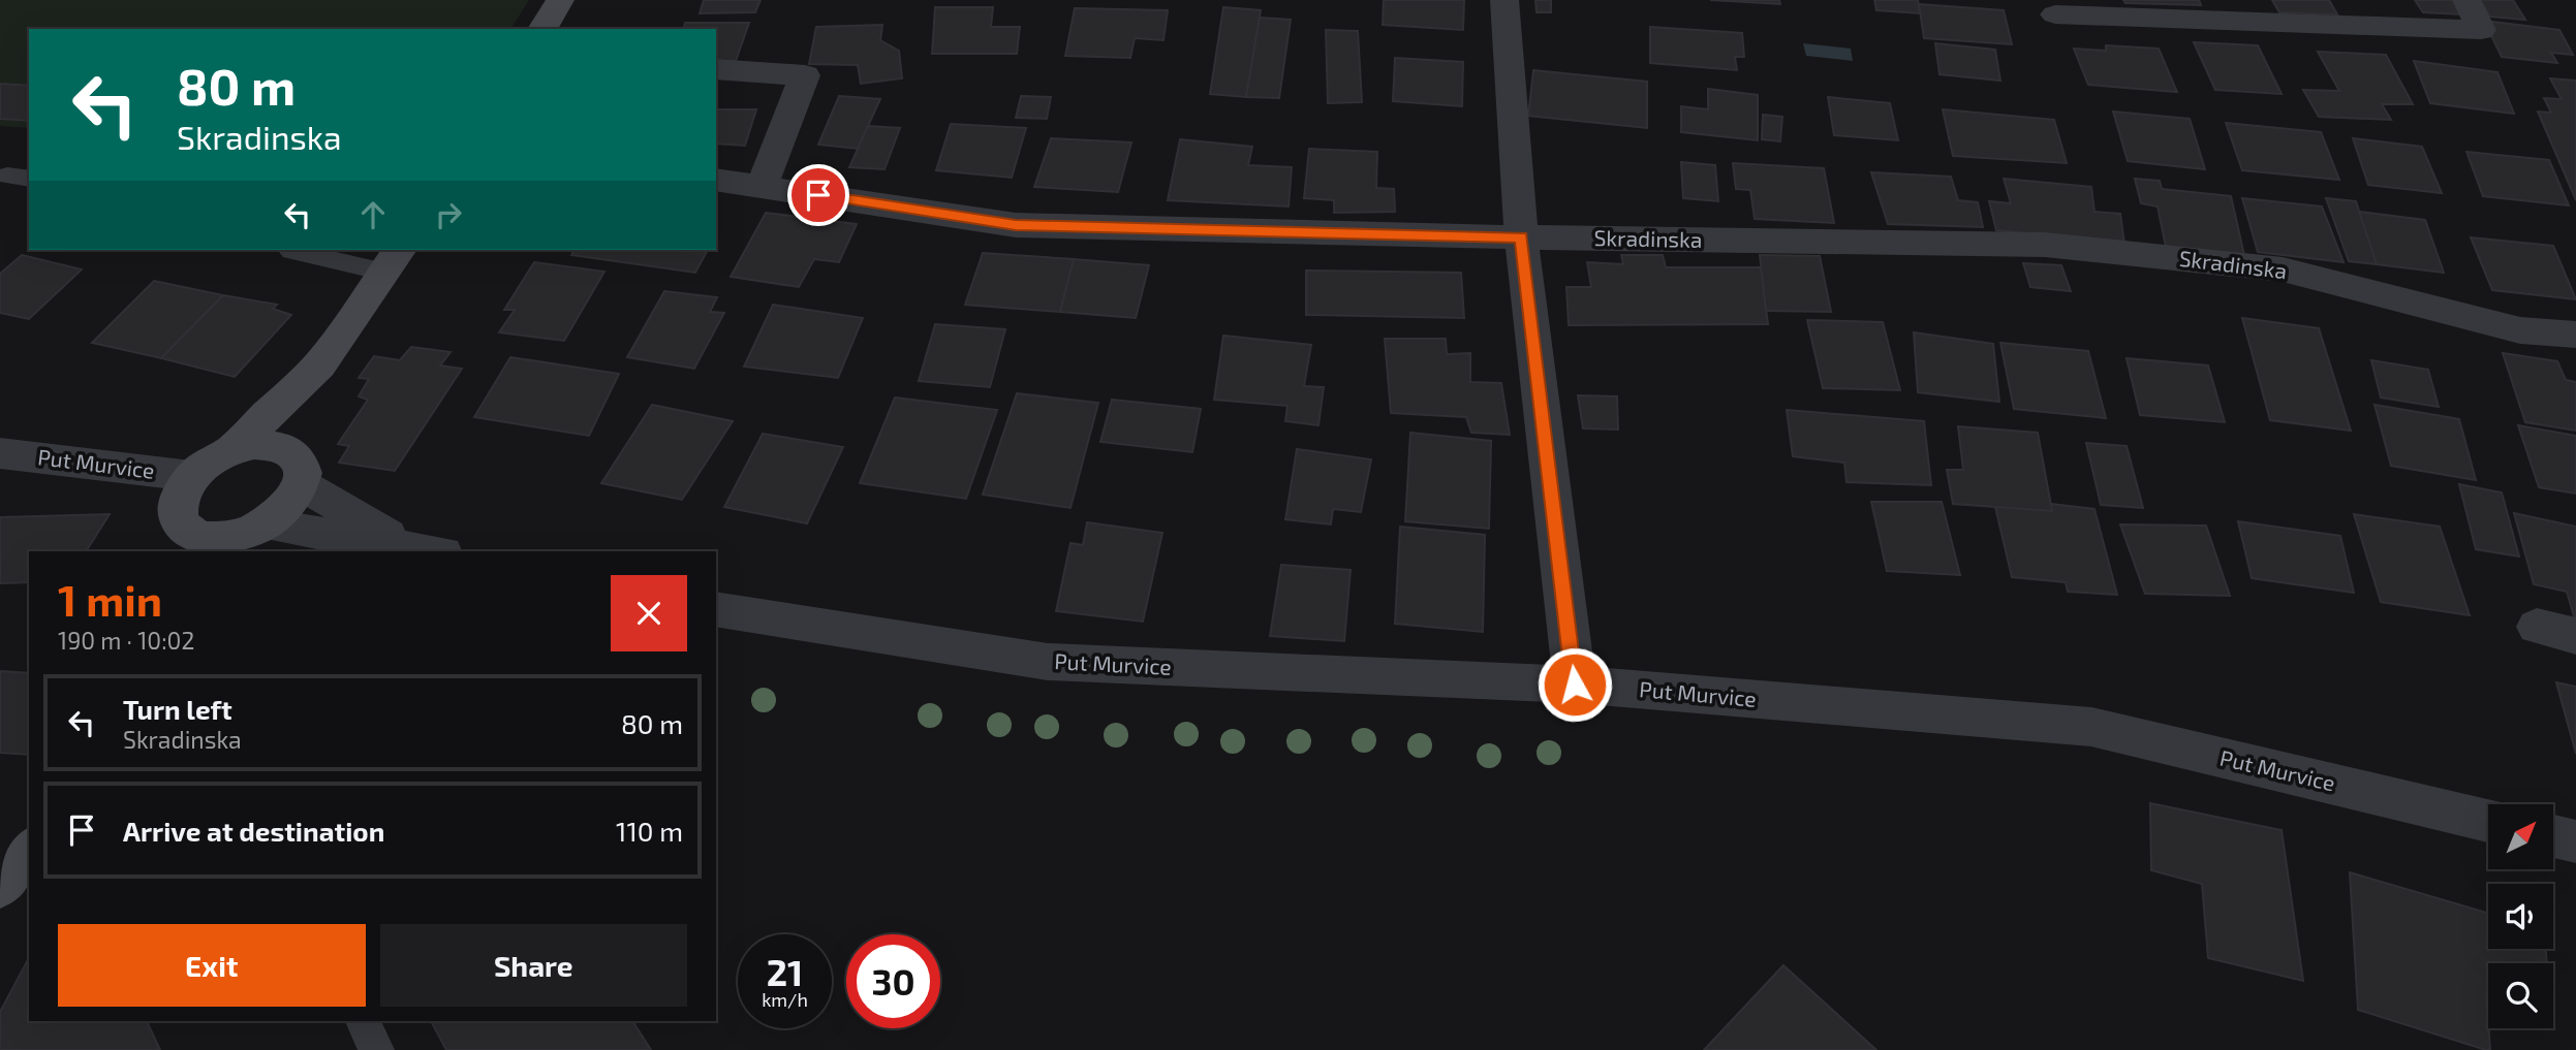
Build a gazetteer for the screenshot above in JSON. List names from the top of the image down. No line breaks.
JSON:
{"streets":{"street":["Skradinska","Put Murvice"]},"north":"top right","page":{"turn":["80 m","Skradinska"],"heading":["1 min","190 m · 10:02"],"list":[{"name":"Turn left","note":"Skradinska","value":"80 m"},{"name":"Arrive at destination","value":"110 m"}],"buttons":["Exit","Share"],"speed":"21 km/h","limit":"30"}}
